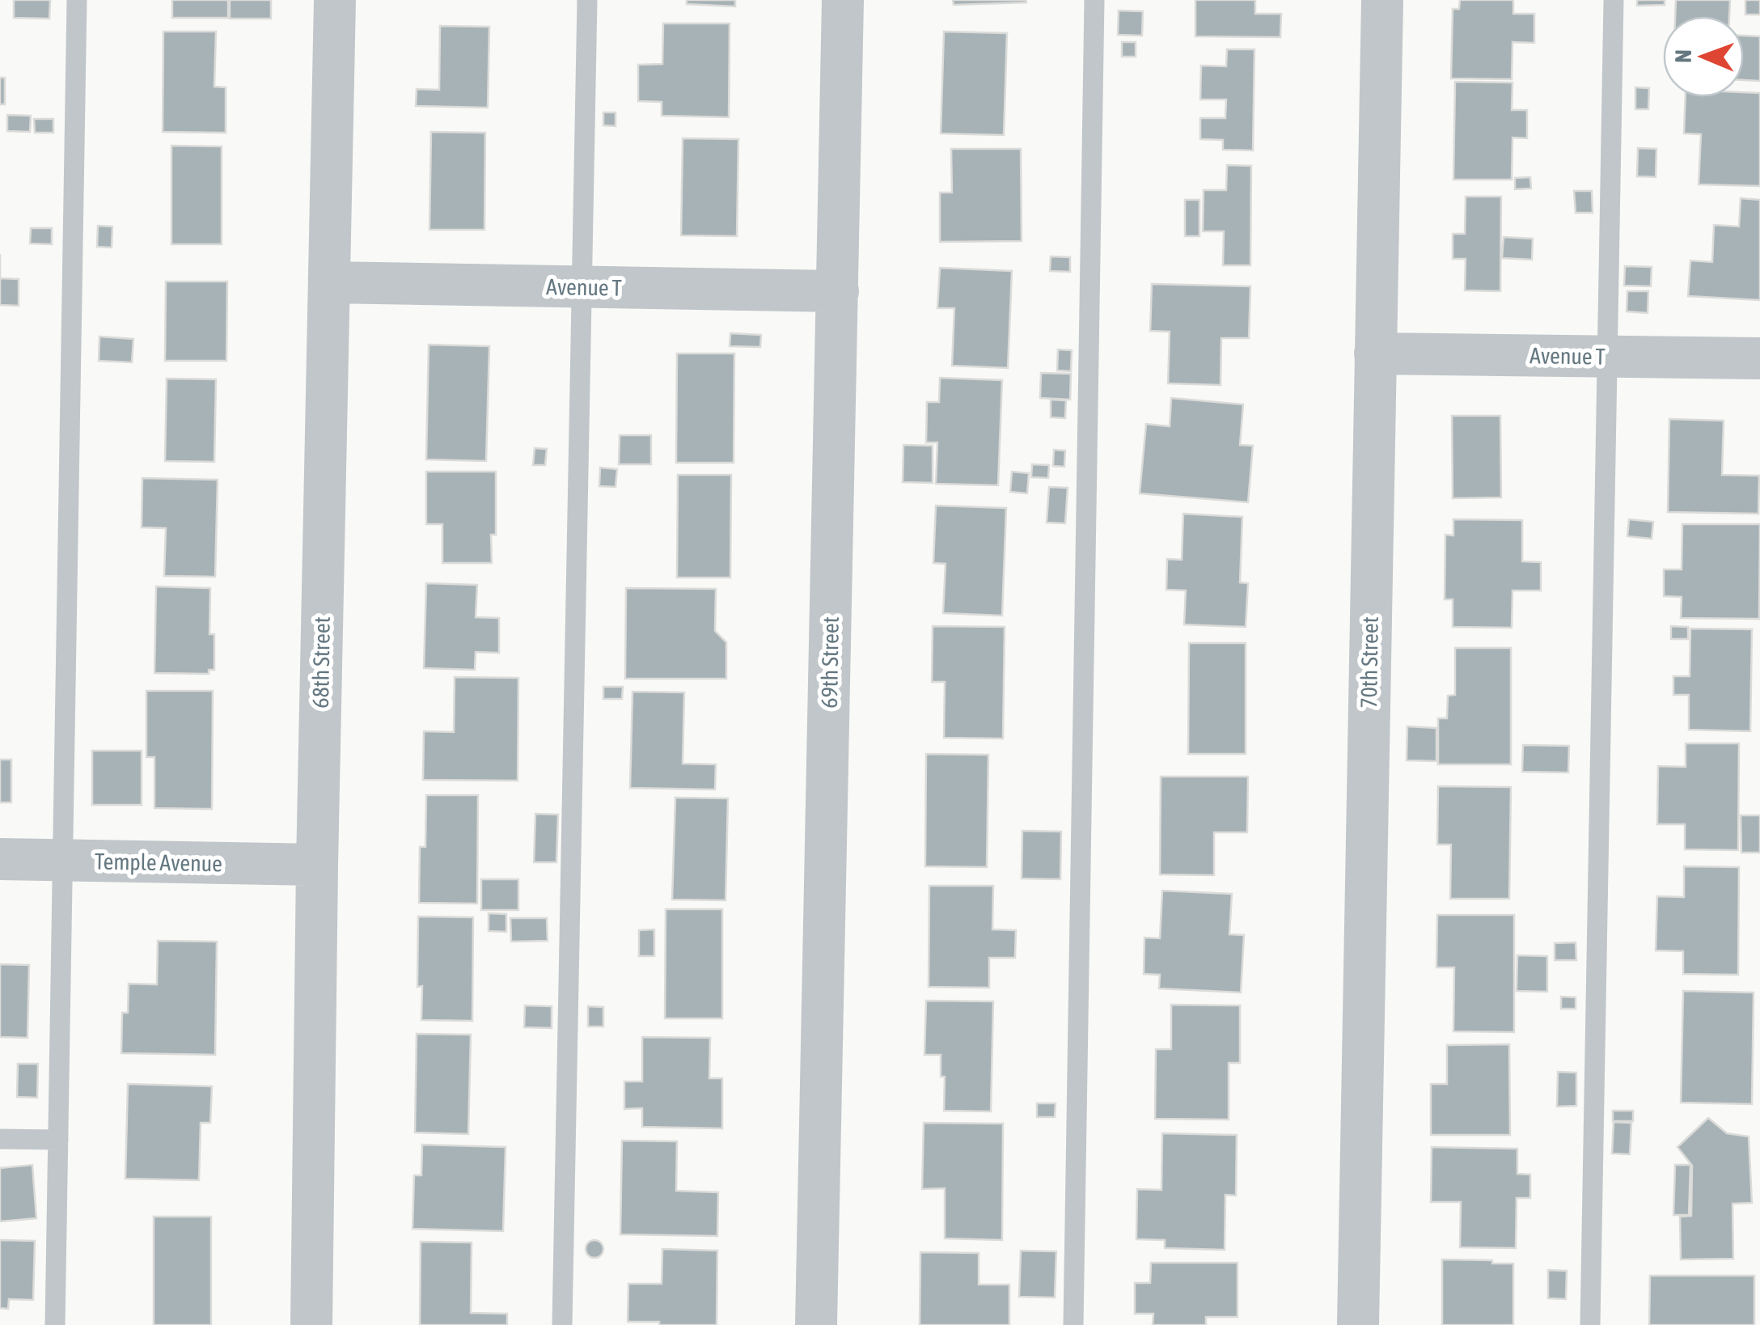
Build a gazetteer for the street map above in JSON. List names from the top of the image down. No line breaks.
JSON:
{"streets":{"street":["Avenue T","68th Street","69th Street","70th Street","Temple Avenue"]},"crossings":[["Avenue T","68th Street"],["Avenue T","69th Street"],["Avenue T","70th Street"],["68th Street","Temple Avenue"]],"north":"left"}
